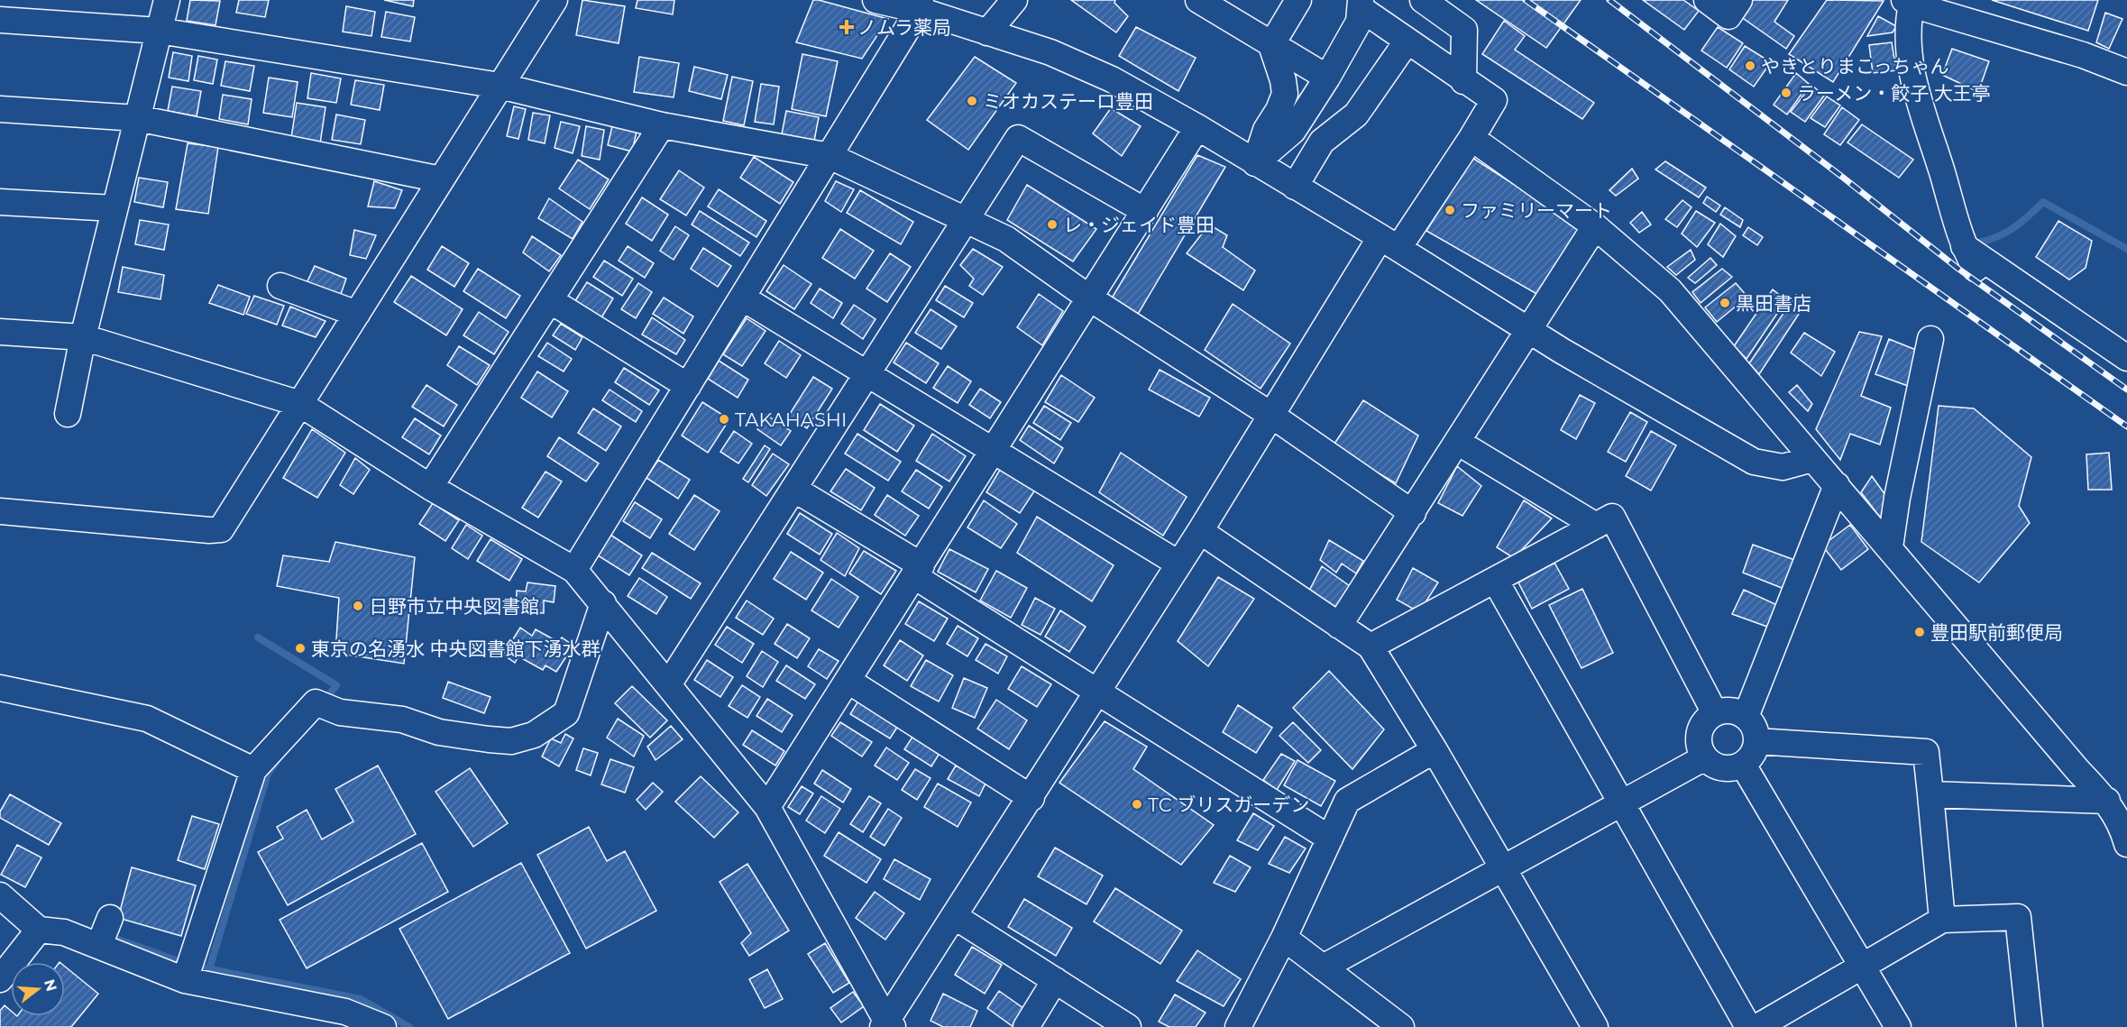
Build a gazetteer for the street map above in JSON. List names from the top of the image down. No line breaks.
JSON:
{"places":{"health":["ノムラ薬局"],"other":["やきとりまこっちゃん","ラーメン・餃子 大王亭","ミオカステーロ豊田","ファミリーマート","レ・ジェイド豊田","黒田書店","TAKAHASHI","日野市立中央図書館","豊田駅前郵便局","東京の名湧水 中央図書館下湧水群","TC ブリスガーデン"]},"north":"right"}
